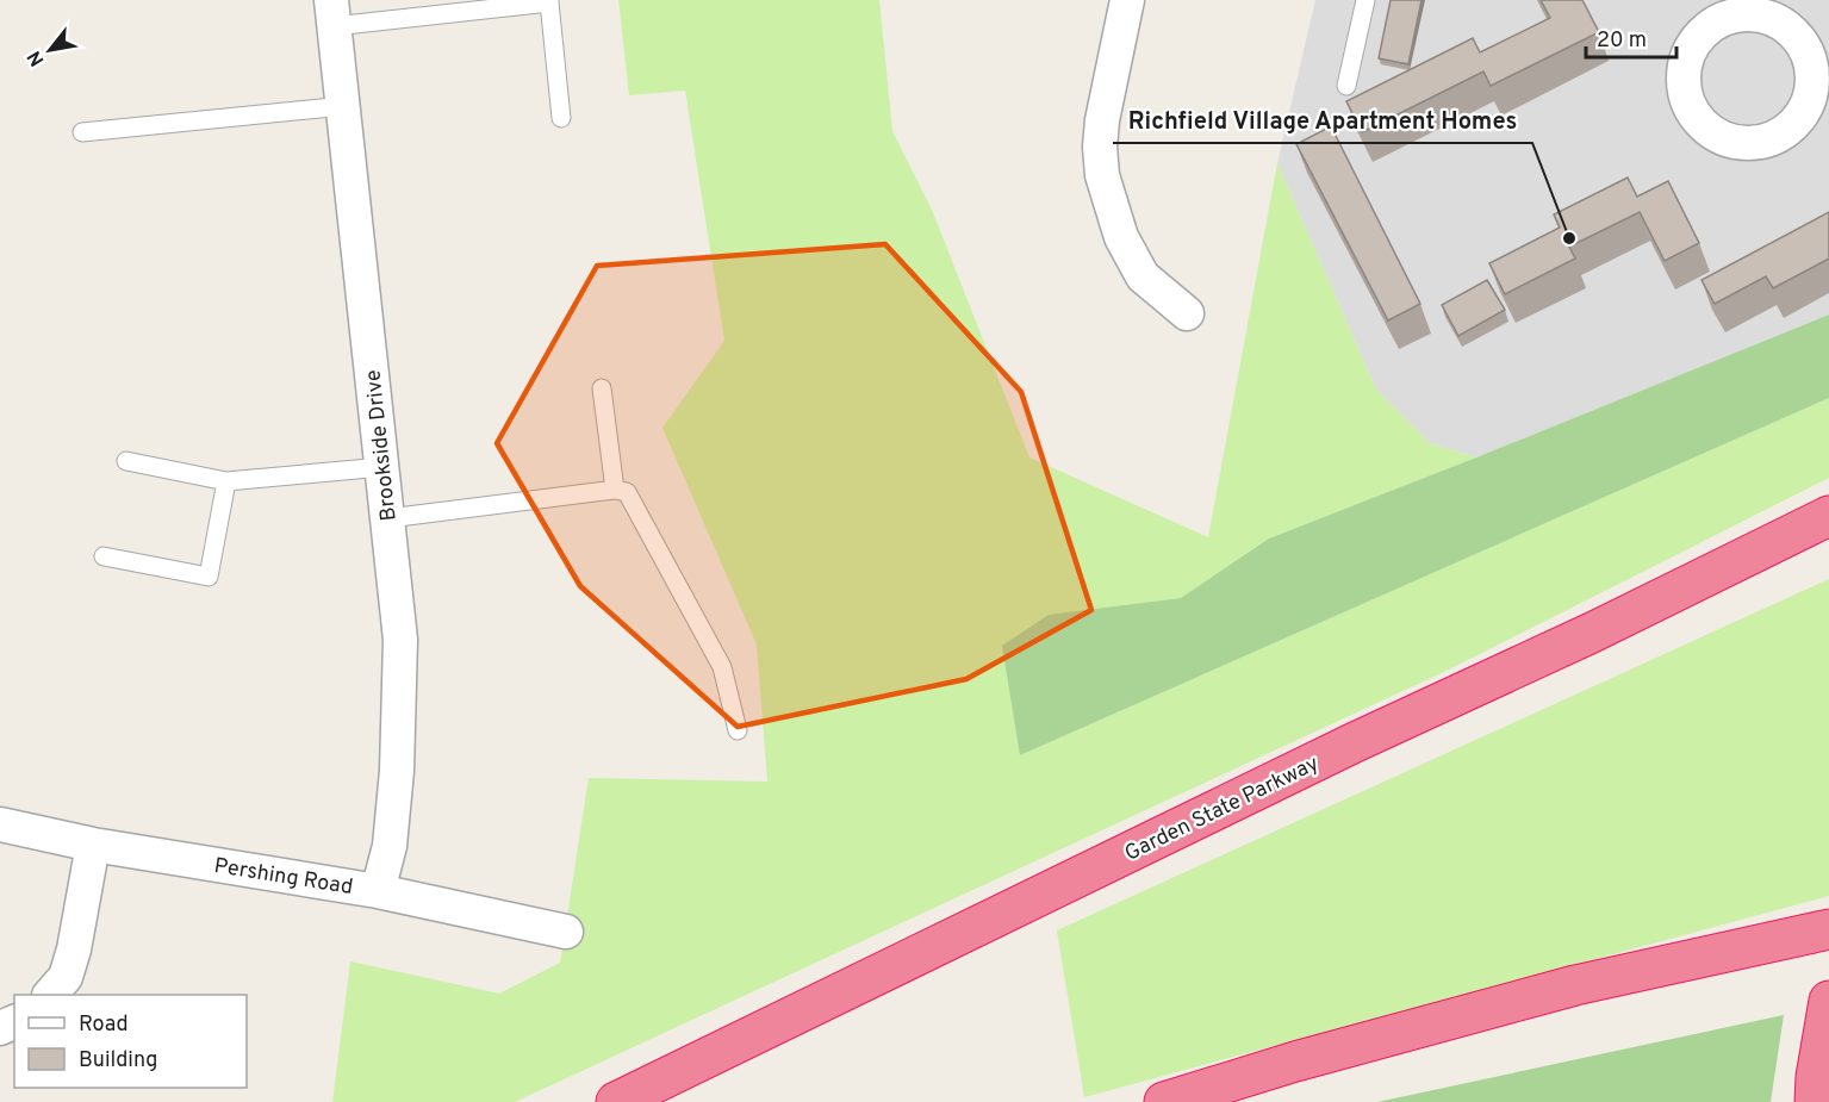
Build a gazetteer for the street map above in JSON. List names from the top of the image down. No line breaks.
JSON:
{"streets":{"highway":["Garden State Parkway"],"street":["Brookside Drive","Pershing Road"]},"crossings":[["Brookside Drive","Pershing Road"]],"places":["Richfield Village Apartment Homes"],"legend":["Road","Building"],"scale_bar":"20 m","north":"bottom left"}
